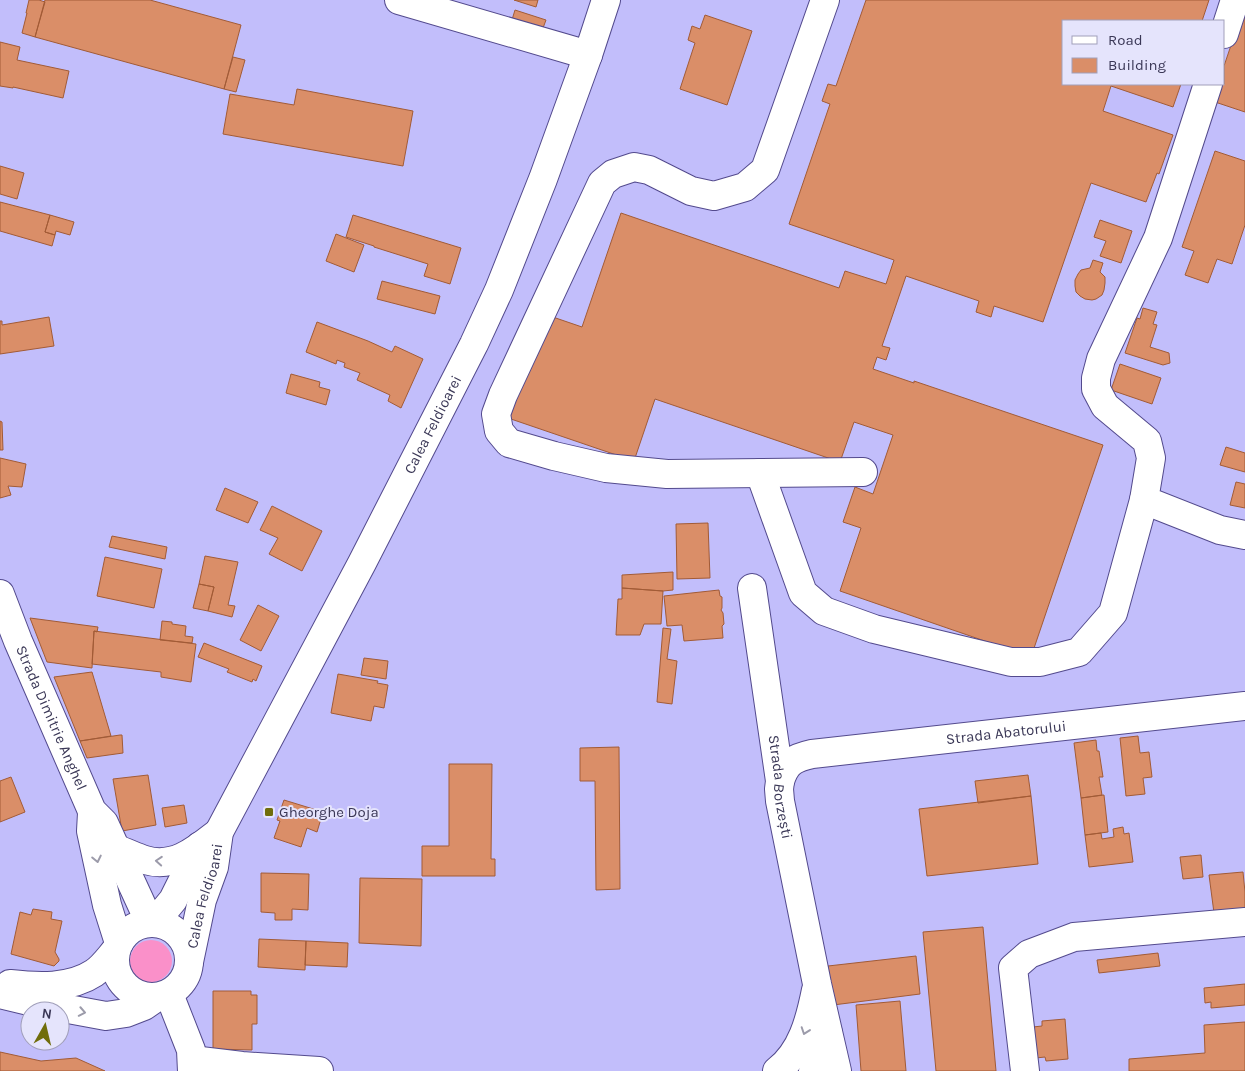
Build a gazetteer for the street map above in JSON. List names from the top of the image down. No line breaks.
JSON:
{"streets":{"main road":["Calea Feldioarei","Strada Dimitrie Anghel","Strada Abatorului","Strada Borzești"]},"crossings":[["Calea Feldioarei","Strada Dimitrie Anghel"],["Strada Abatorului","Strada Borzești"]],"places":{"transit":["Gheorghe Doja"]},"legend":["Road","Building"],"north":"top"}
